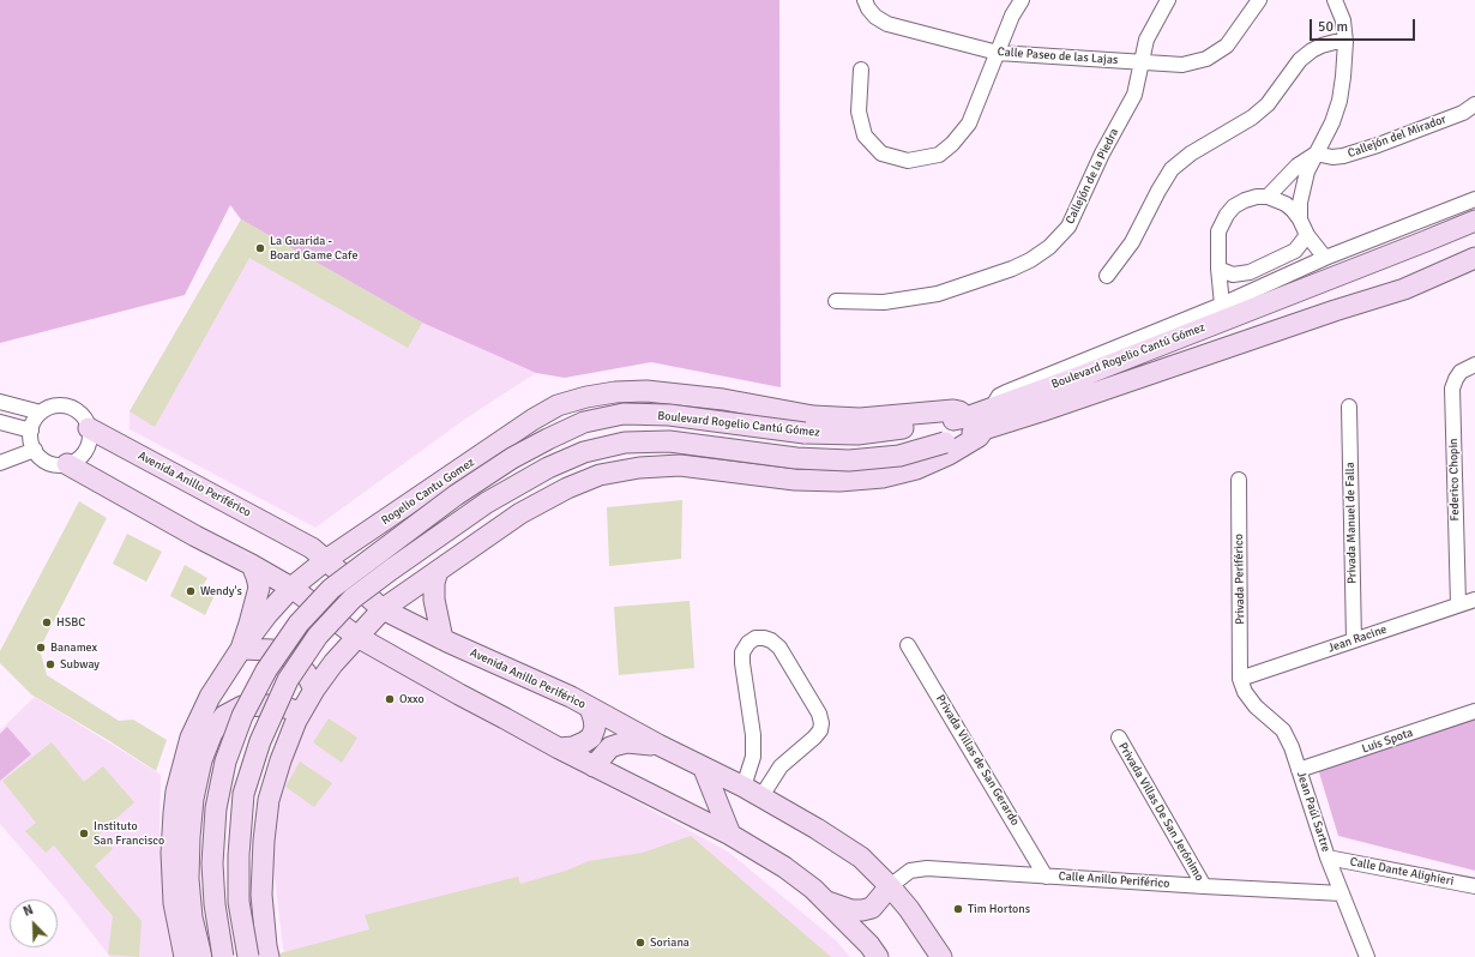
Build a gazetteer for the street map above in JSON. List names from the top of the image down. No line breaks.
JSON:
{"streets":{"street":["Calle Paseo de las Lajas","Callejón del Mirador","Callejón de la Piedra","Boulevard Rogelio Cantú Gómez","Federico Chopin","Avenida Anillo Periférico","Rogelio Cantu Gomez","Privada Manuel de Falla","Privada Periférico","Jean Racine","Luis Spota","Privada Villas de San Gerardo","Privada Villas De San Jerónimo","Jean Paúl Sartre","Calle Dante Alighieri","Calle Anillo Periférico"]},"crossings":[["Calle Paseo de las Lajas","Callejón de la Piedra"],["Boulevard Rogelio Cantú Gómez","Rogelio Cantu Gomez"],["Federico Chopin","Jean Racine"],["Avenida Anillo Periférico","Rogelio Cantu Gomez"],["Avenida Anillo Periférico","Calle Anillo Periférico"],["Privada Manuel de Falla","Jean Racine"],["Privada Periférico","Jean Racine"],["Privada Periférico","Jean Paúl Sartre"],["Jean Racine","Jean Paúl Sartre"],["Luis Spota","Jean Paúl Sartre"],["Privada Villas de San Gerardo","Calle Anillo Periférico"],["Privada Villas De San Jerónimo","Calle Anillo Periférico"],["Jean Paúl Sartre","Calle Dante Alighieri"],["Jean Paúl Sartre","Calle Anillo Periférico"]],"places":["La Guarida - Board Game Cafe","Wendy's","HSBC","Banamex","Subway","Oxxo","Instituto San Francisco","Tim Hortons","Soriana"],"scale_bar":"50 m","north":"top left"}
